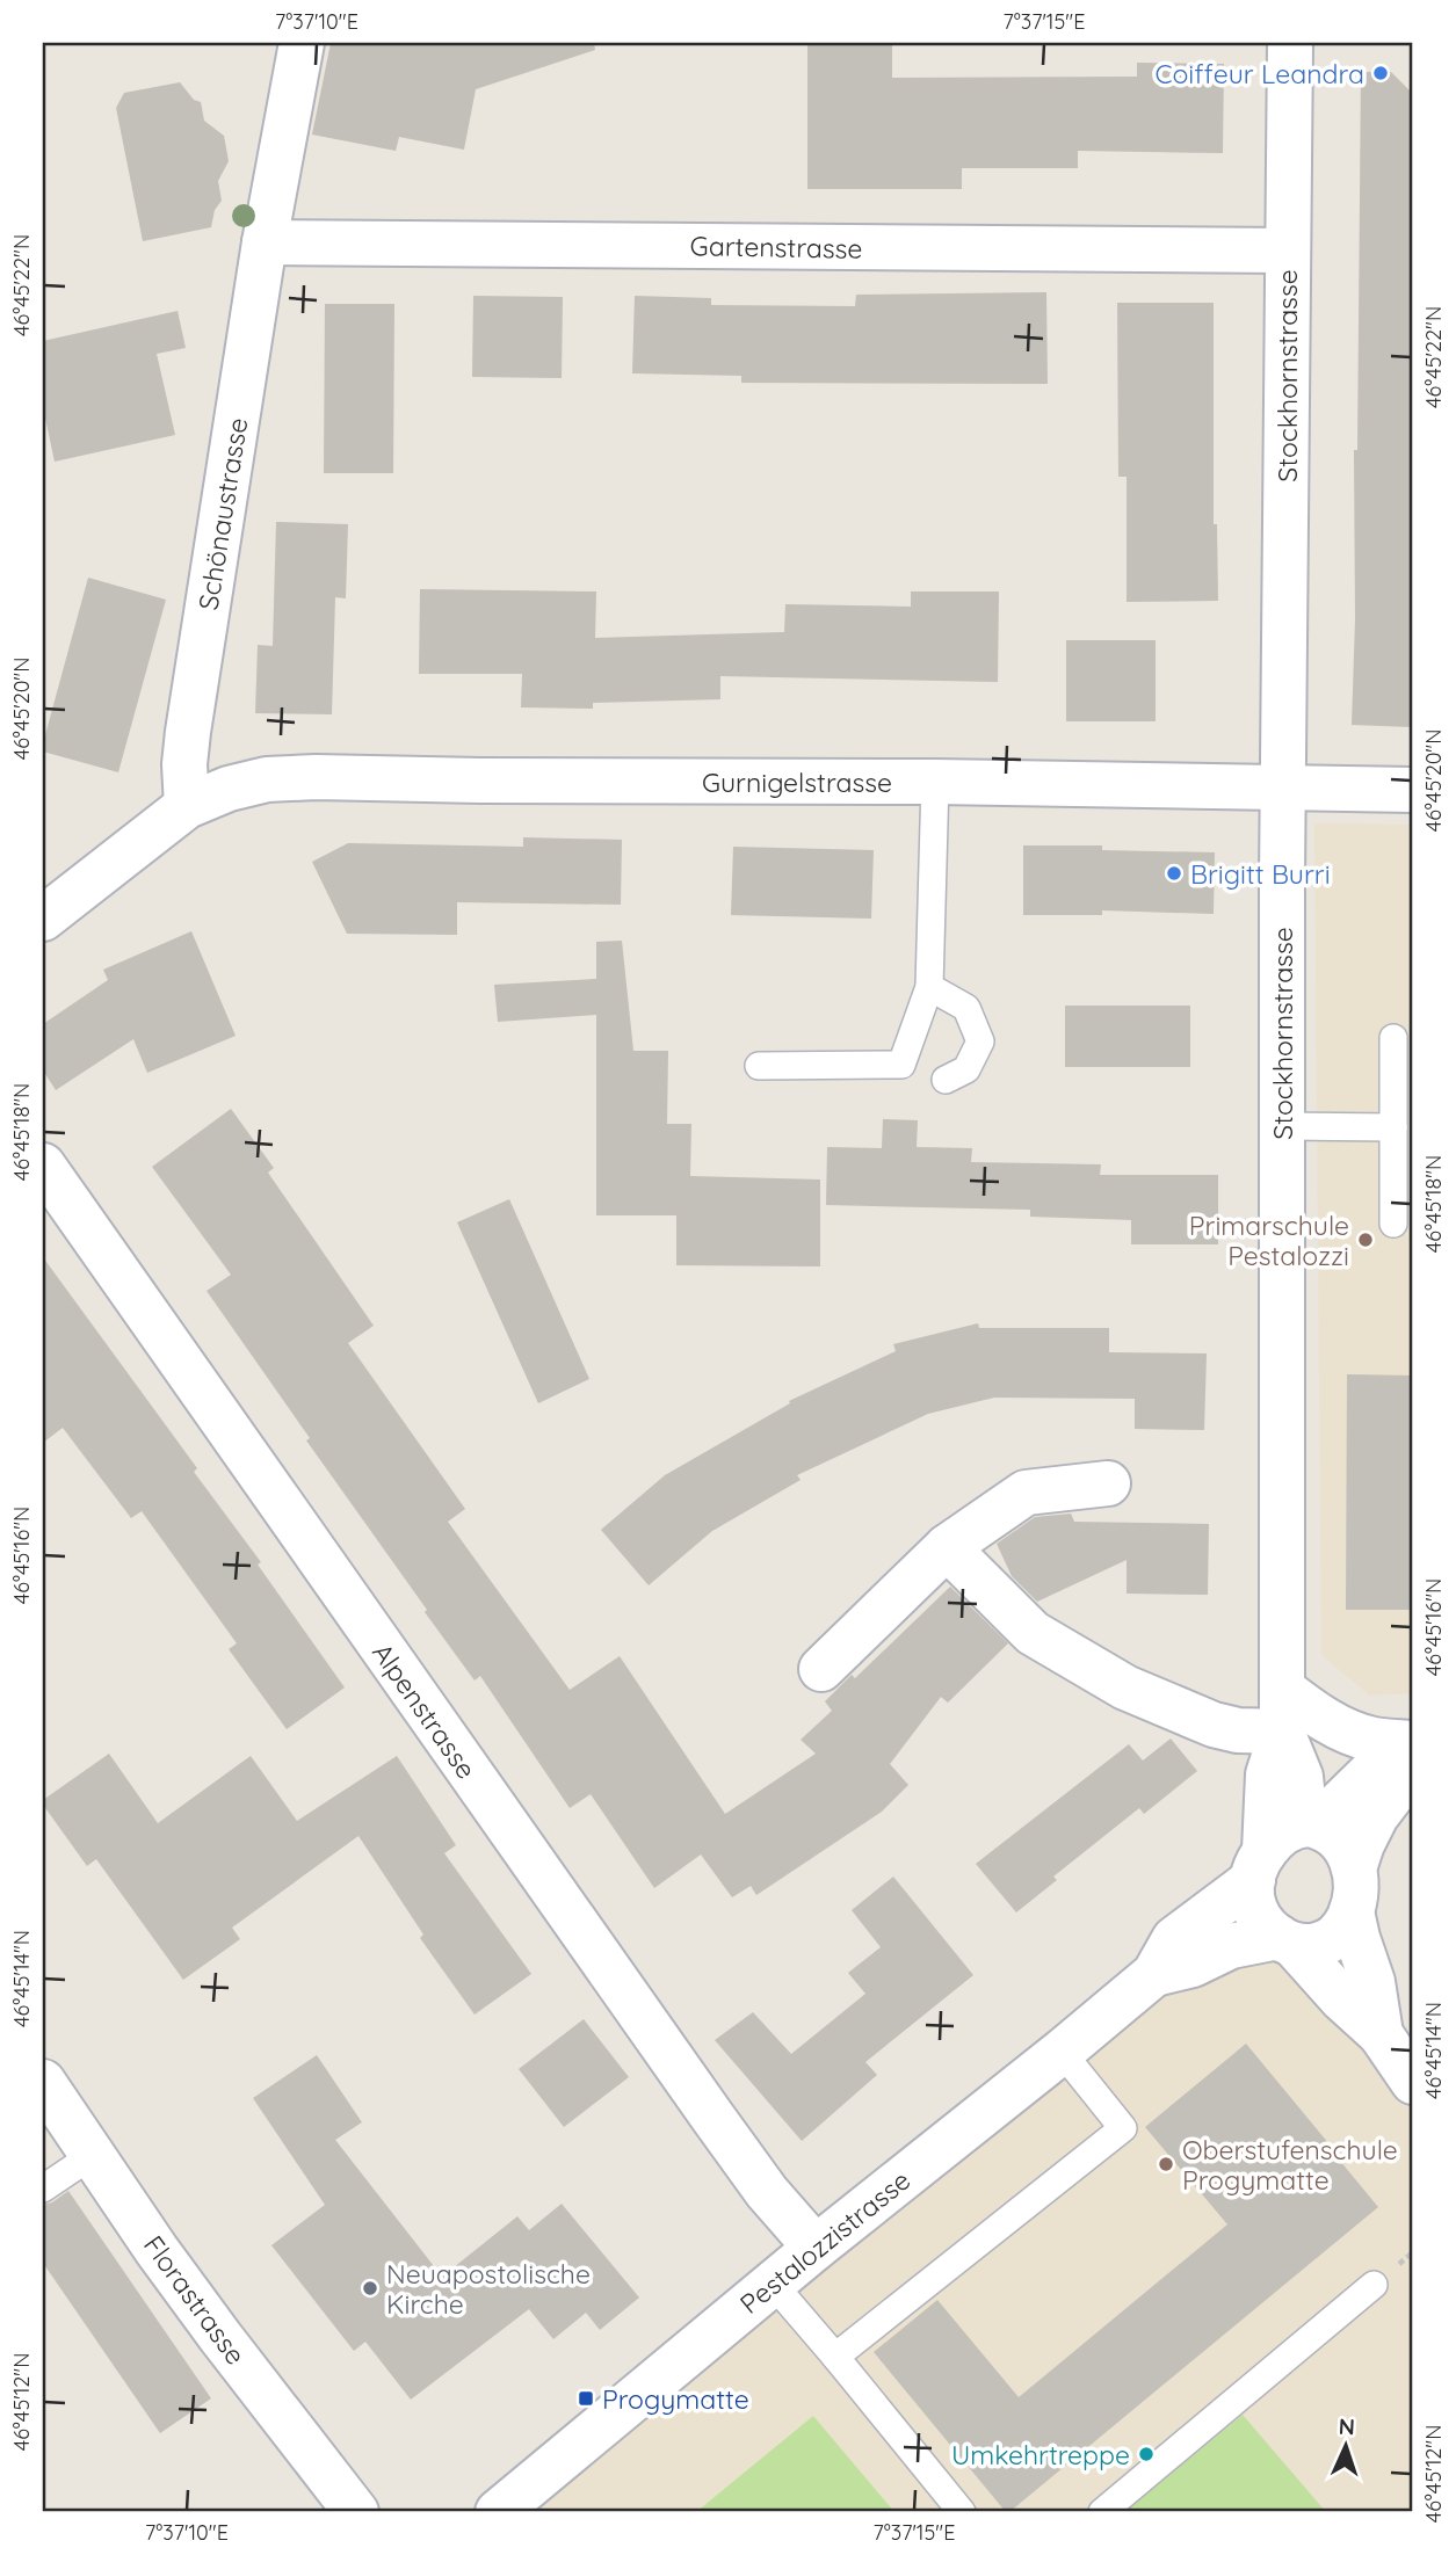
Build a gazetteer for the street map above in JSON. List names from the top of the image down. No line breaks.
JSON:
{"streets":{"street":["Gartenstrasse","Stockhornstrasse","Schönaustrasse","Gurnigelstrasse","Alpenstrasse","Pestalozzistrasse","Florastrasse"]},"crossings":[["Gartenstrasse","Stockhornstrasse"],["Gartenstrasse","Schönaustrasse"],["Stockhornstrasse","Gurnigelstrasse"],["Stockhornstrasse","Pestalozzistrasse"],["Schönaustrasse","Gurnigelstrasse"],["Alpenstrasse","Pestalozzistrasse"]],"places":{"other":["Coiffeur Leandra","Brigitt Burri","Primarschule Pestalozzi","Oberstufenschule Progymatte","Neuapostolische Kirche","Umkehrtreppe"],"transit":["Progymatte"]},"north":"top","coordinates":["7°37'10\"E","7°37'15\"E","46°45'22\"N","46°45'20\"N","46°45'18\"N","46°45'16\"N","46°45'14\"N","46°45'12\"N"]}
